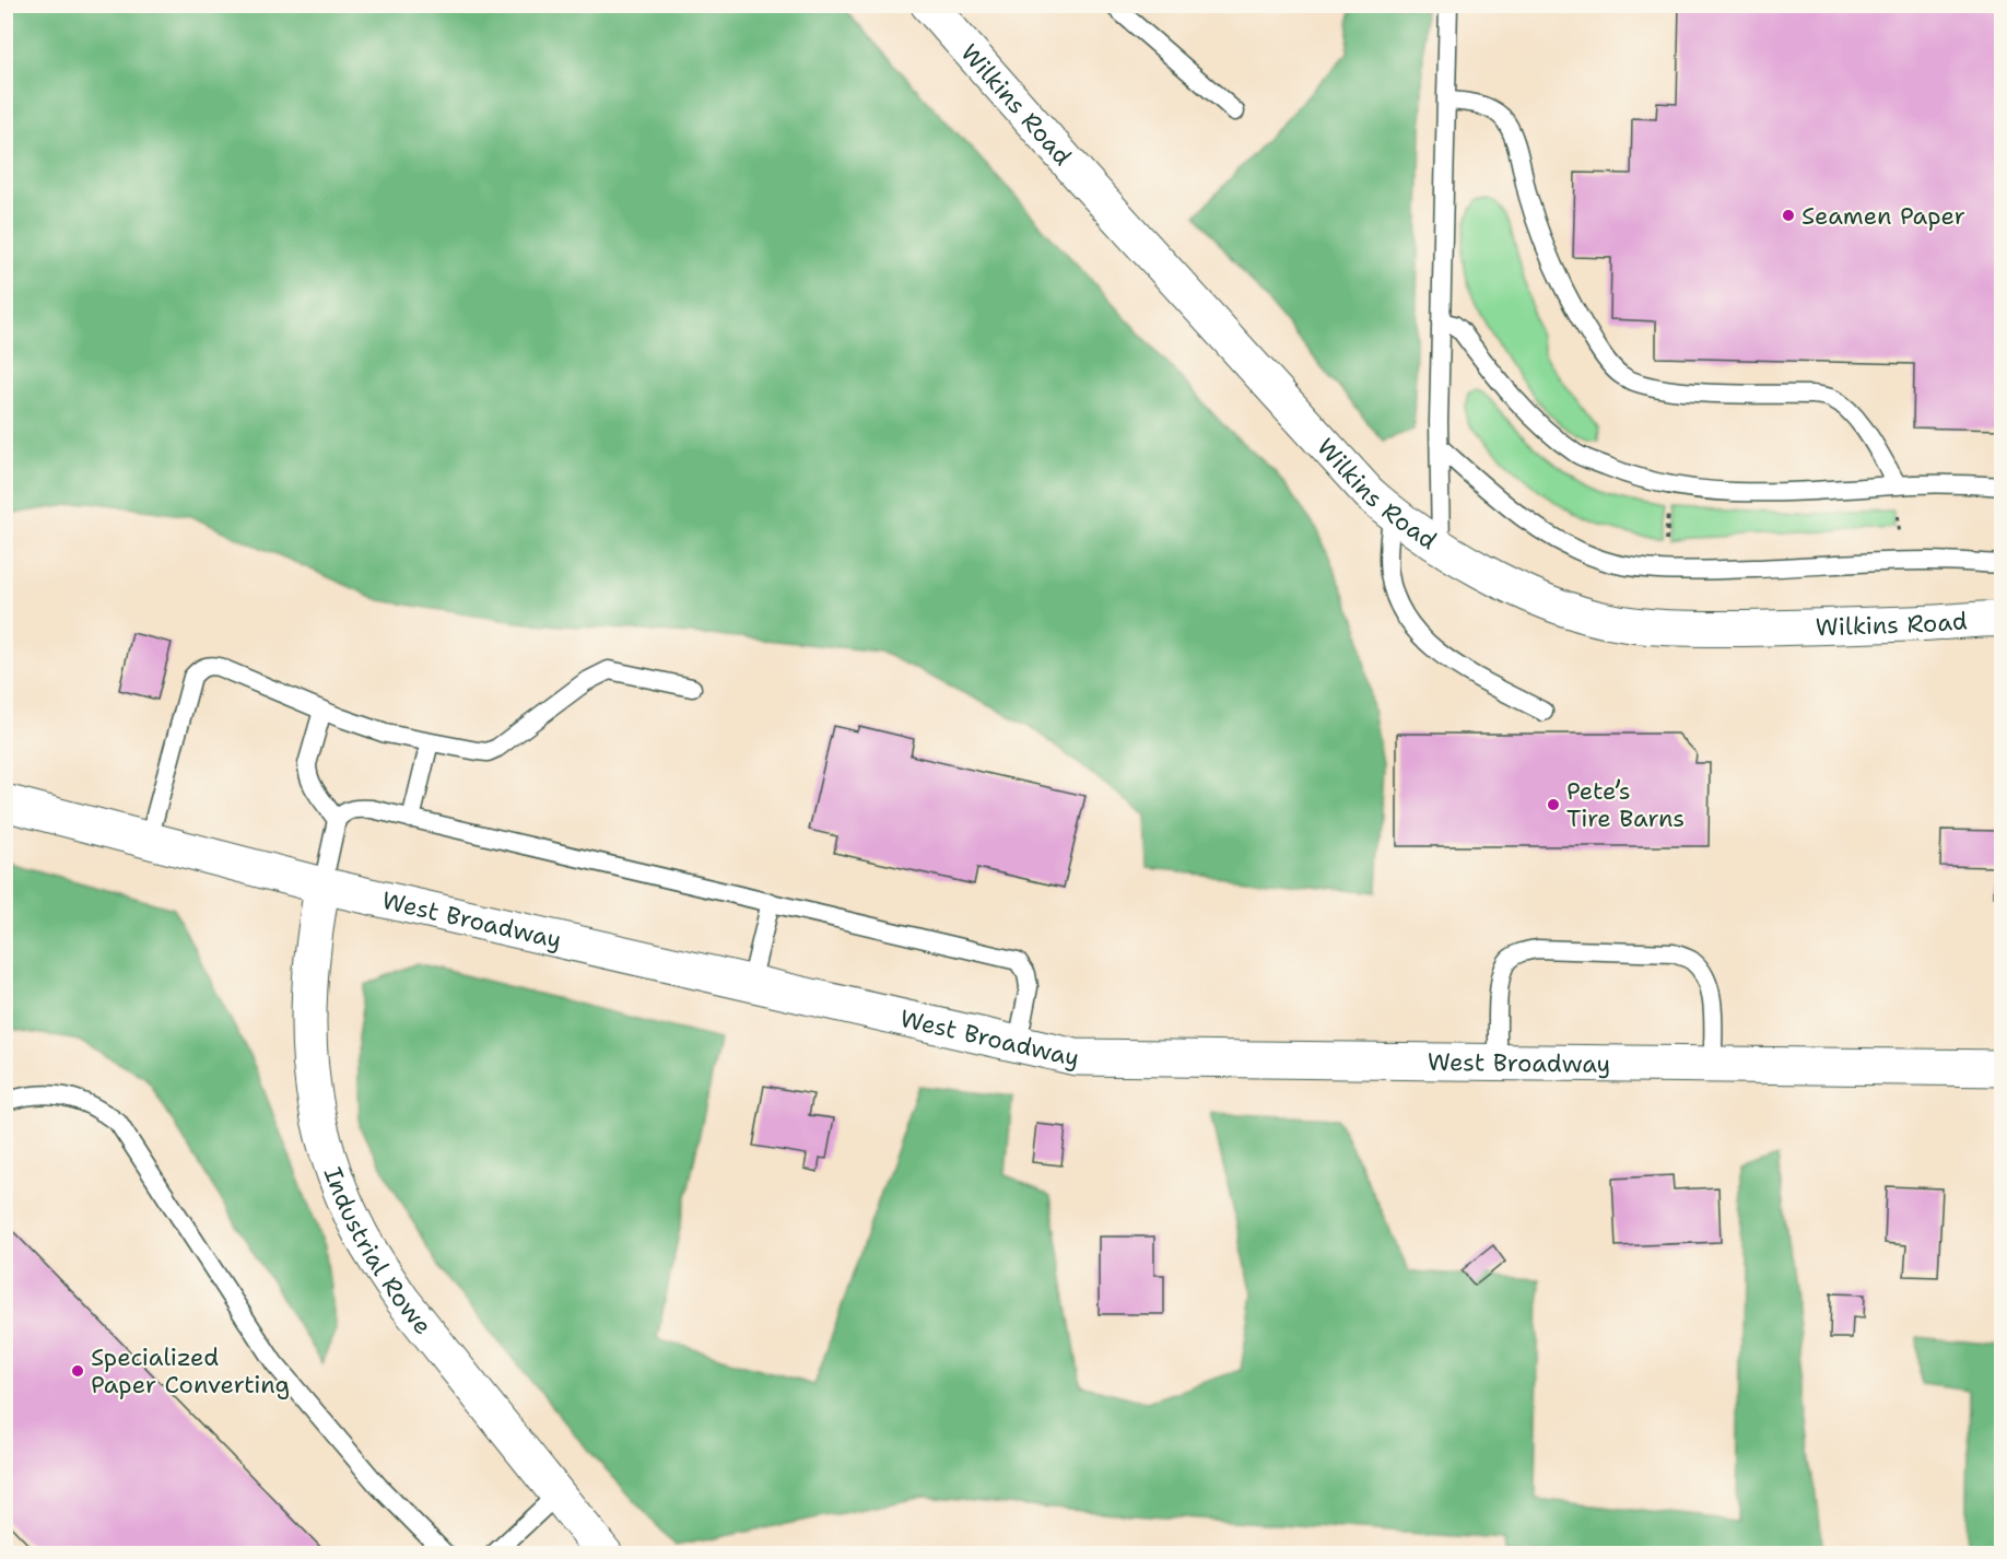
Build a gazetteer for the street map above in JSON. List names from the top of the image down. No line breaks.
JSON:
{"streets":{"main road":["West Broadway"],"street":["Wilkins Road","Industrial Rowe"]},"crossings":[["West Broadway","Industrial Rowe"]],"places":["Seamen Paper","Pete’s Tire Barns","Specialized Paper Converting"]}
